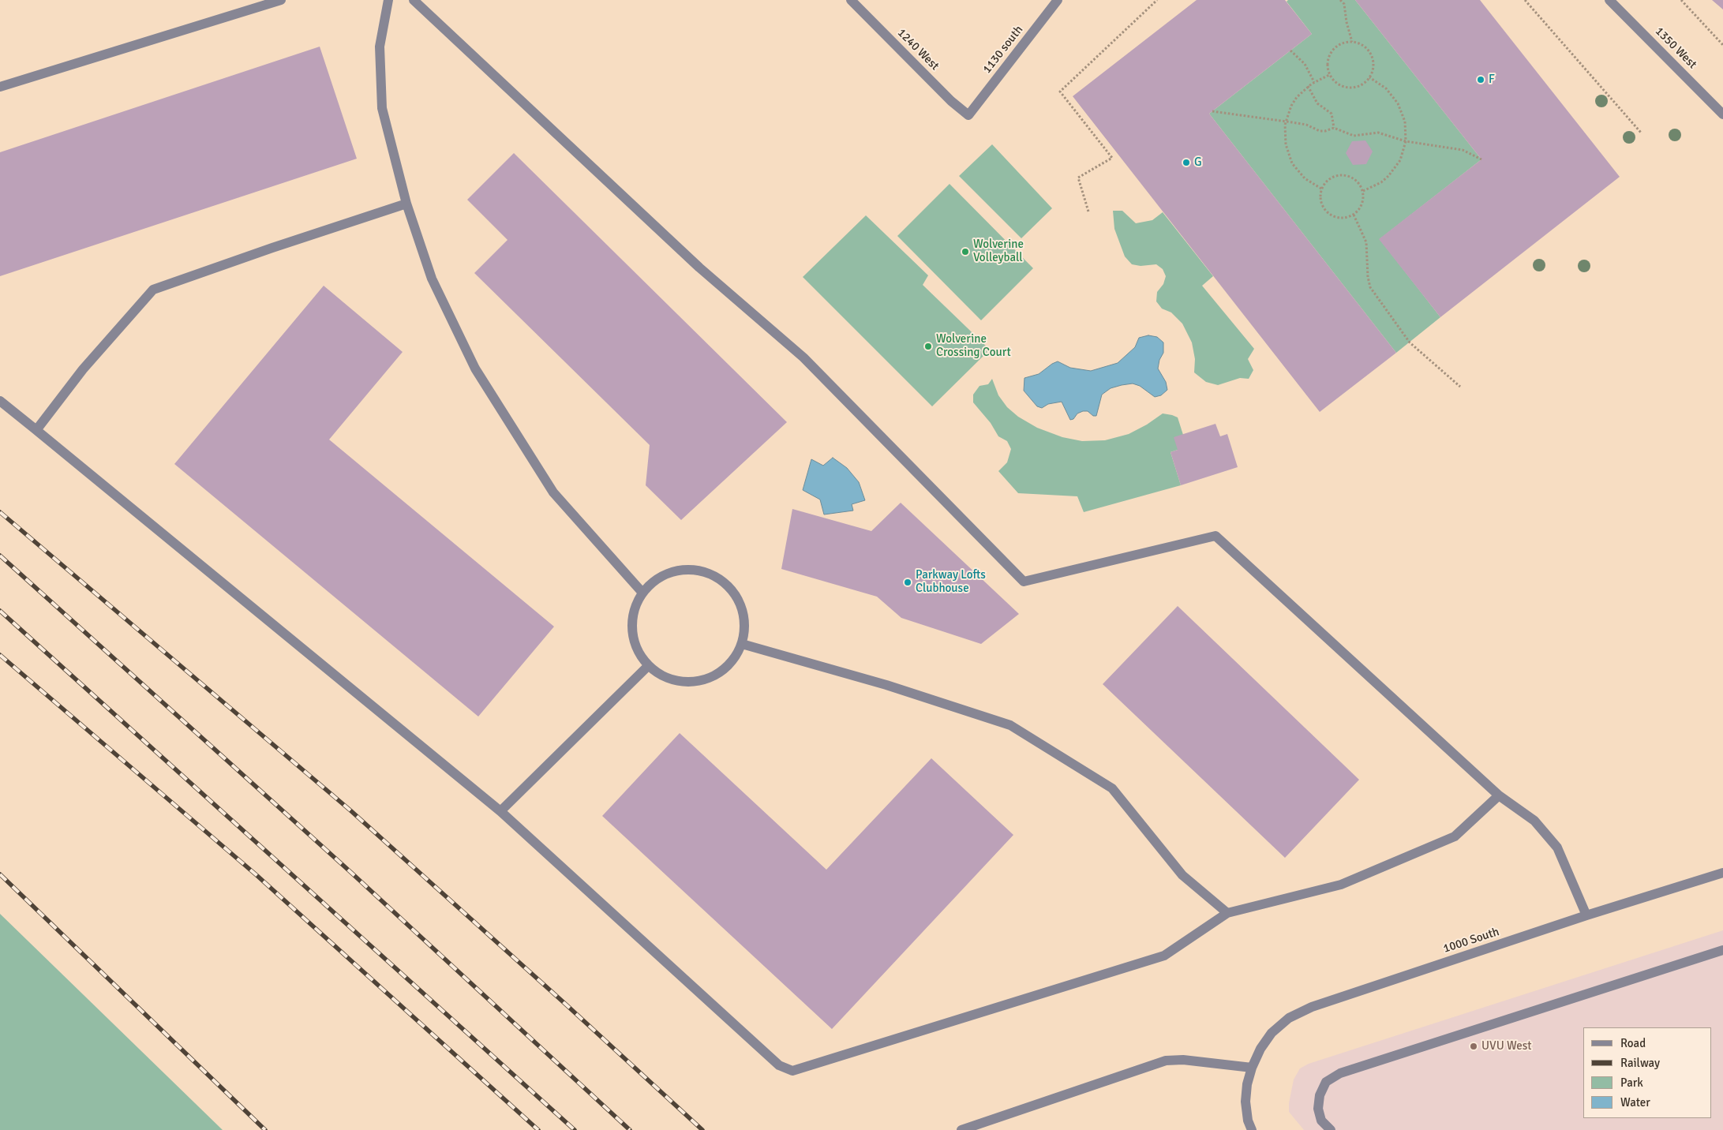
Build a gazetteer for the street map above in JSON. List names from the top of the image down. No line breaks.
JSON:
{"streets":{"street":["1350 West","1240 West","1130 south","1000 South"]},"crossings":[["1240 West","1130 south"]],"places":["F","G","Wolverine Volleyball","Wolverine Crossing Court","Parkway Lofts Clubhouse","UVU West"],"legend":["Road","Railway","Park","Water"]}
